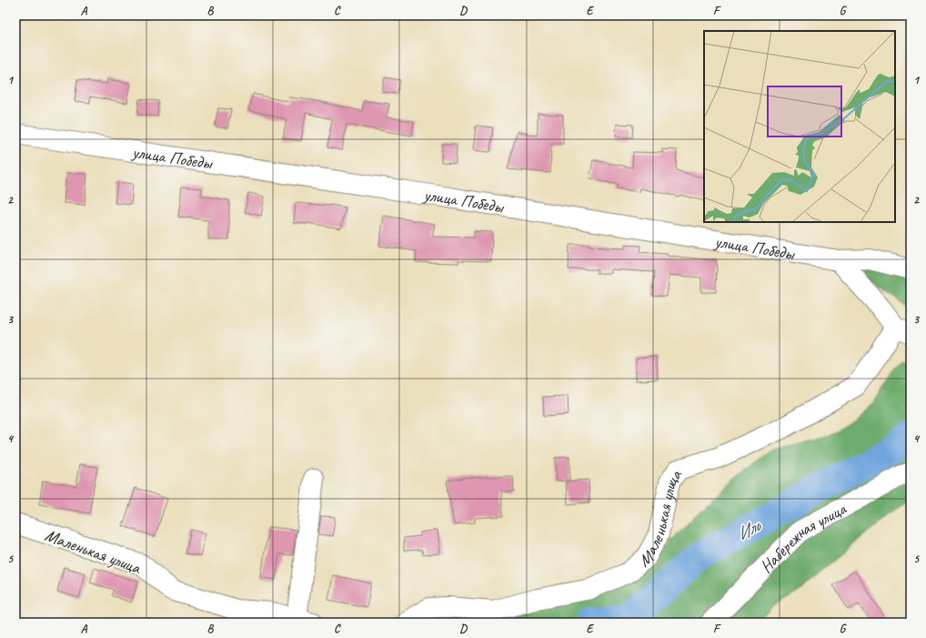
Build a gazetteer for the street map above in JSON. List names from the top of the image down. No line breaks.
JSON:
{"streets":{"street":["улица Победы","Маленькая улица","Набережная улица"]},"water":["Иль"],"grid":{"columns":["A","B","C","D","E","F","G"],"rows":["1","2","3","4","5"]}}
